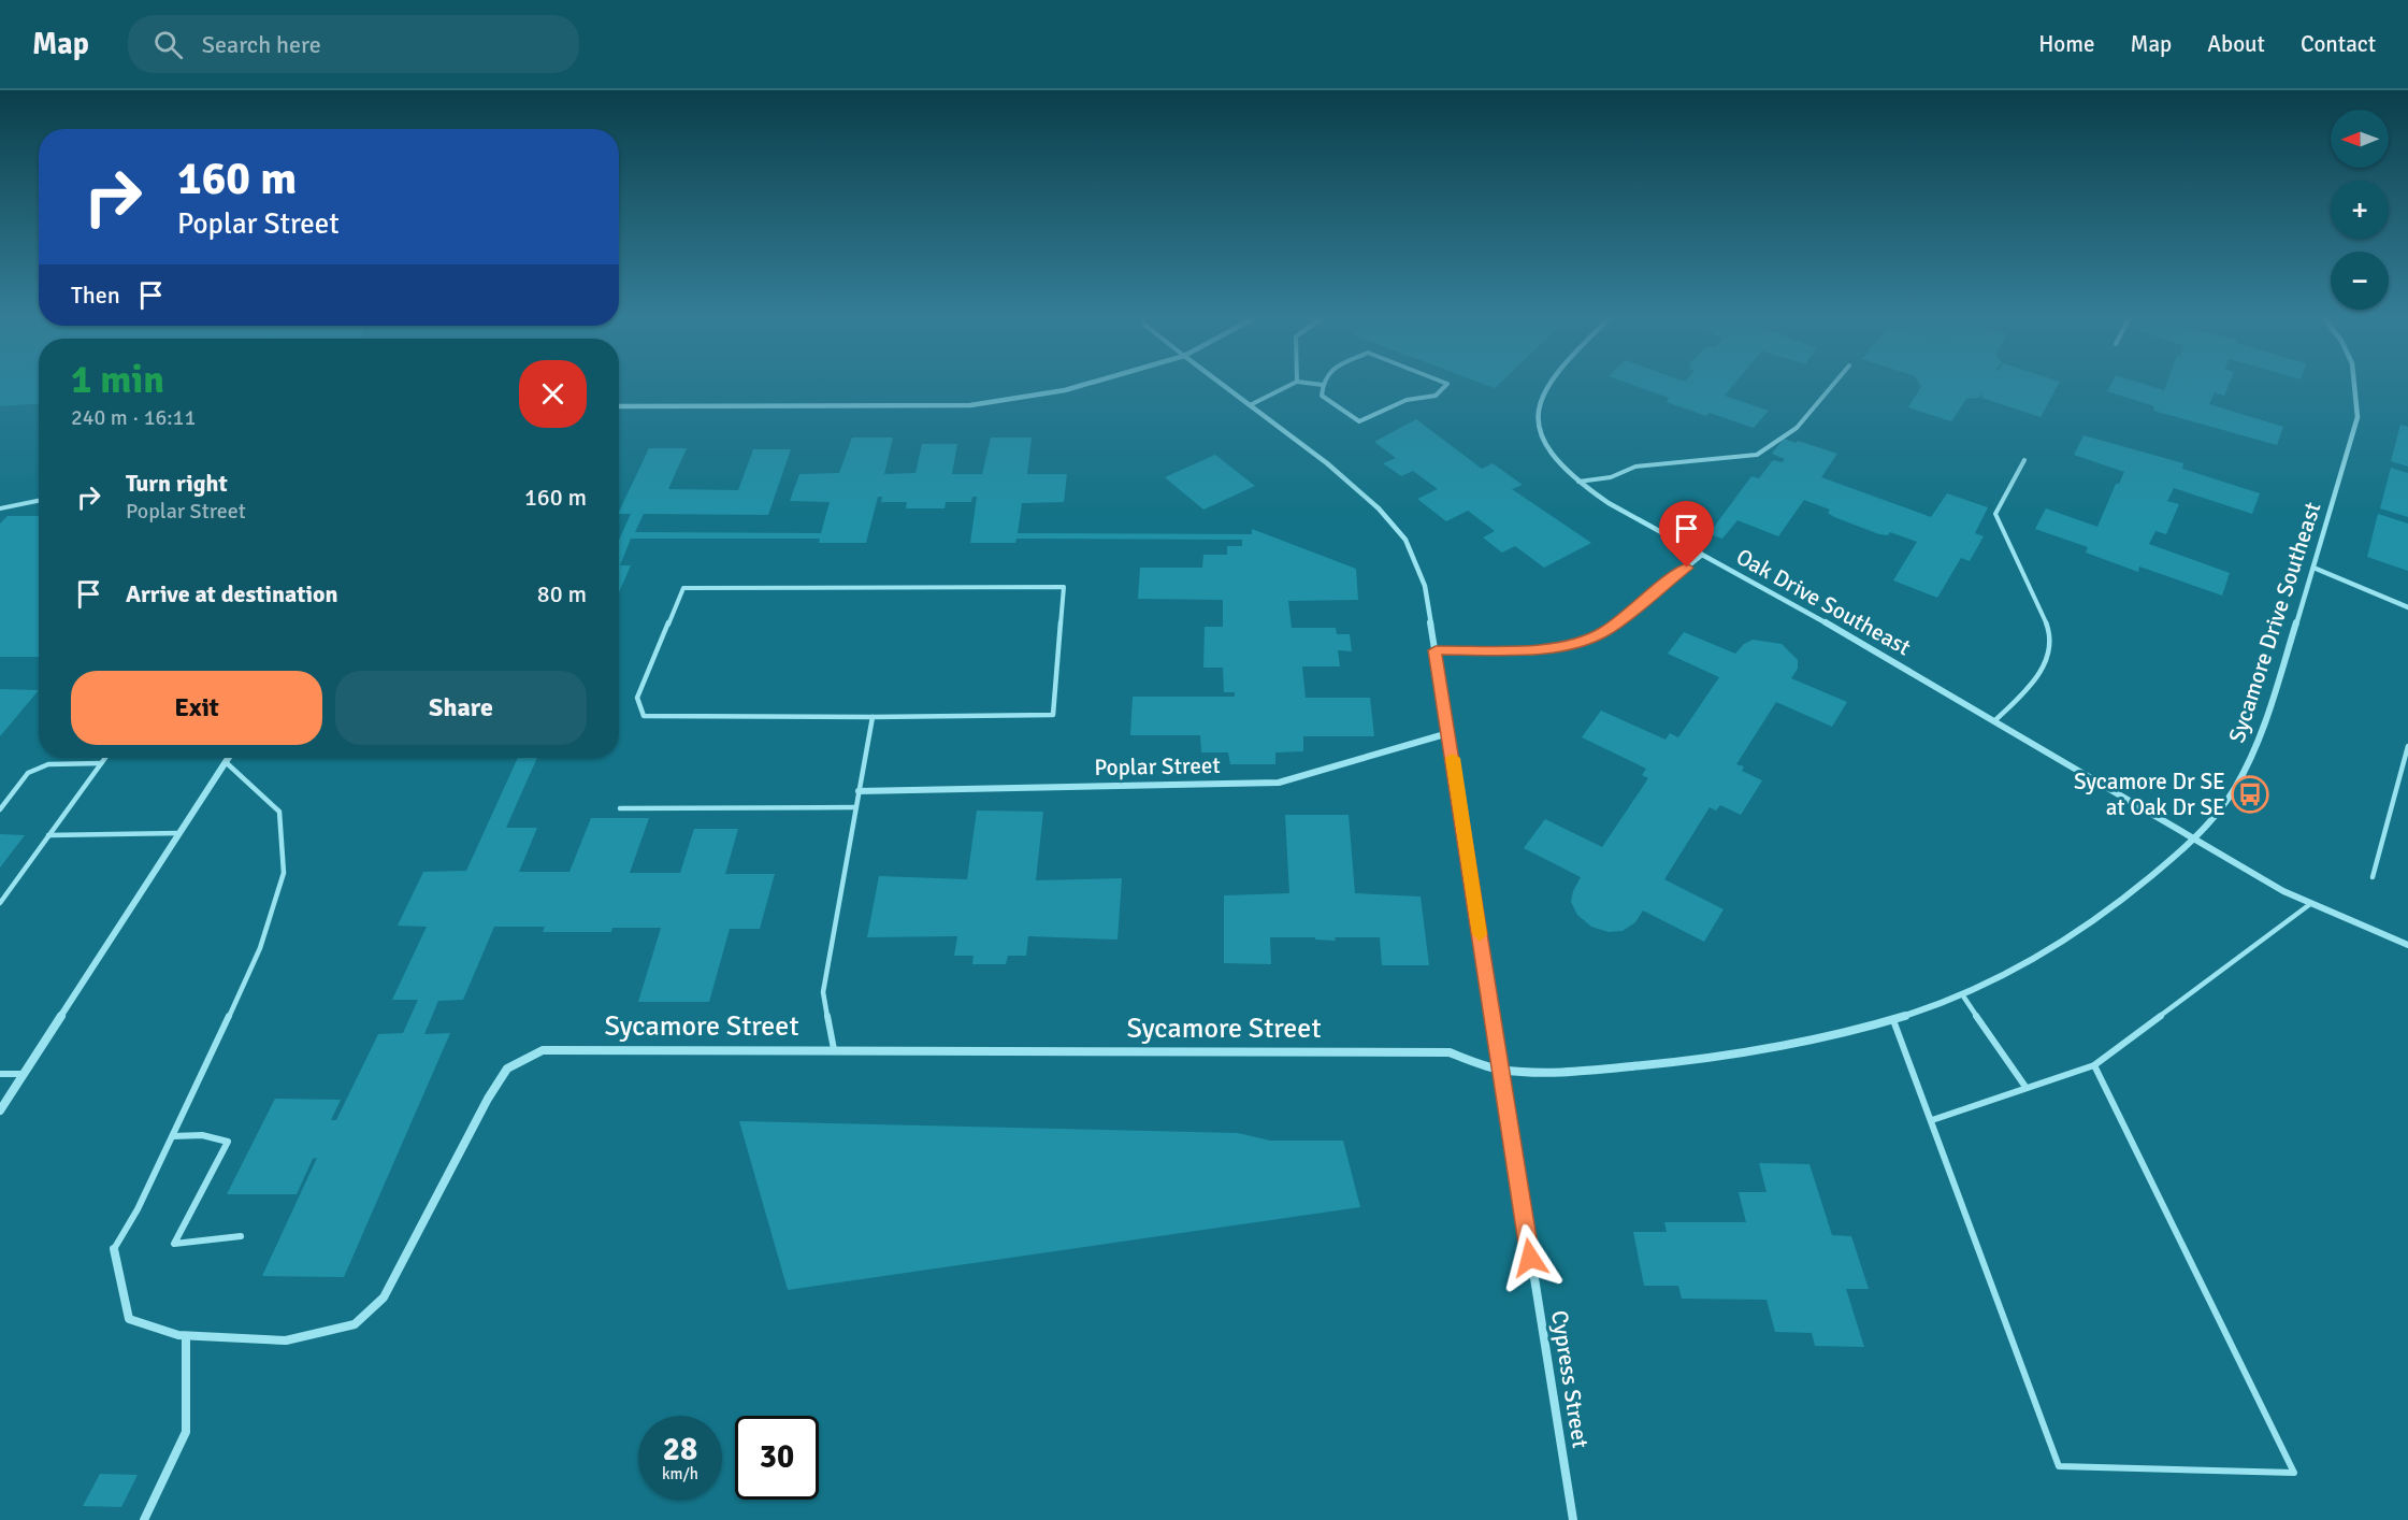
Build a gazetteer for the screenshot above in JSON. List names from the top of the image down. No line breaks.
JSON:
{"streets":{"street":["Oak Drive Southeast","Sycamore Drive Southeast","Poplar Street","Sycamore Street","Cypress Street"]},"crossings":[["Oak Drive Southeast","Sycamore Drive Southeast"],["Sycamore Drive Southeast","Sycamore Street"],["Sycamore Drive Southeast","Cypress Street"],["Poplar Street","Cypress Street"],["Sycamore Street","Cypress Street"]],"places":{"bus stop":["Sycamore Dr SE at Oak Dr SE"]},"north":"left","page":{"header":"Map","search":"Search here","nav":["Home","Map","About","Contact"],"map_buttons":["+","−"],"turn":["160 m","Poplar Street"],"then":"Then","heading":["1 min","240 m · 16:11"],"list":[{"name":"Turn right","note":"Poplar Street","value":"160 m"},{"name":"Arrive at destination","value":"80 m"}],"buttons":["Exit","Share"],"speed":"28 km/h","limit":"30"}}
